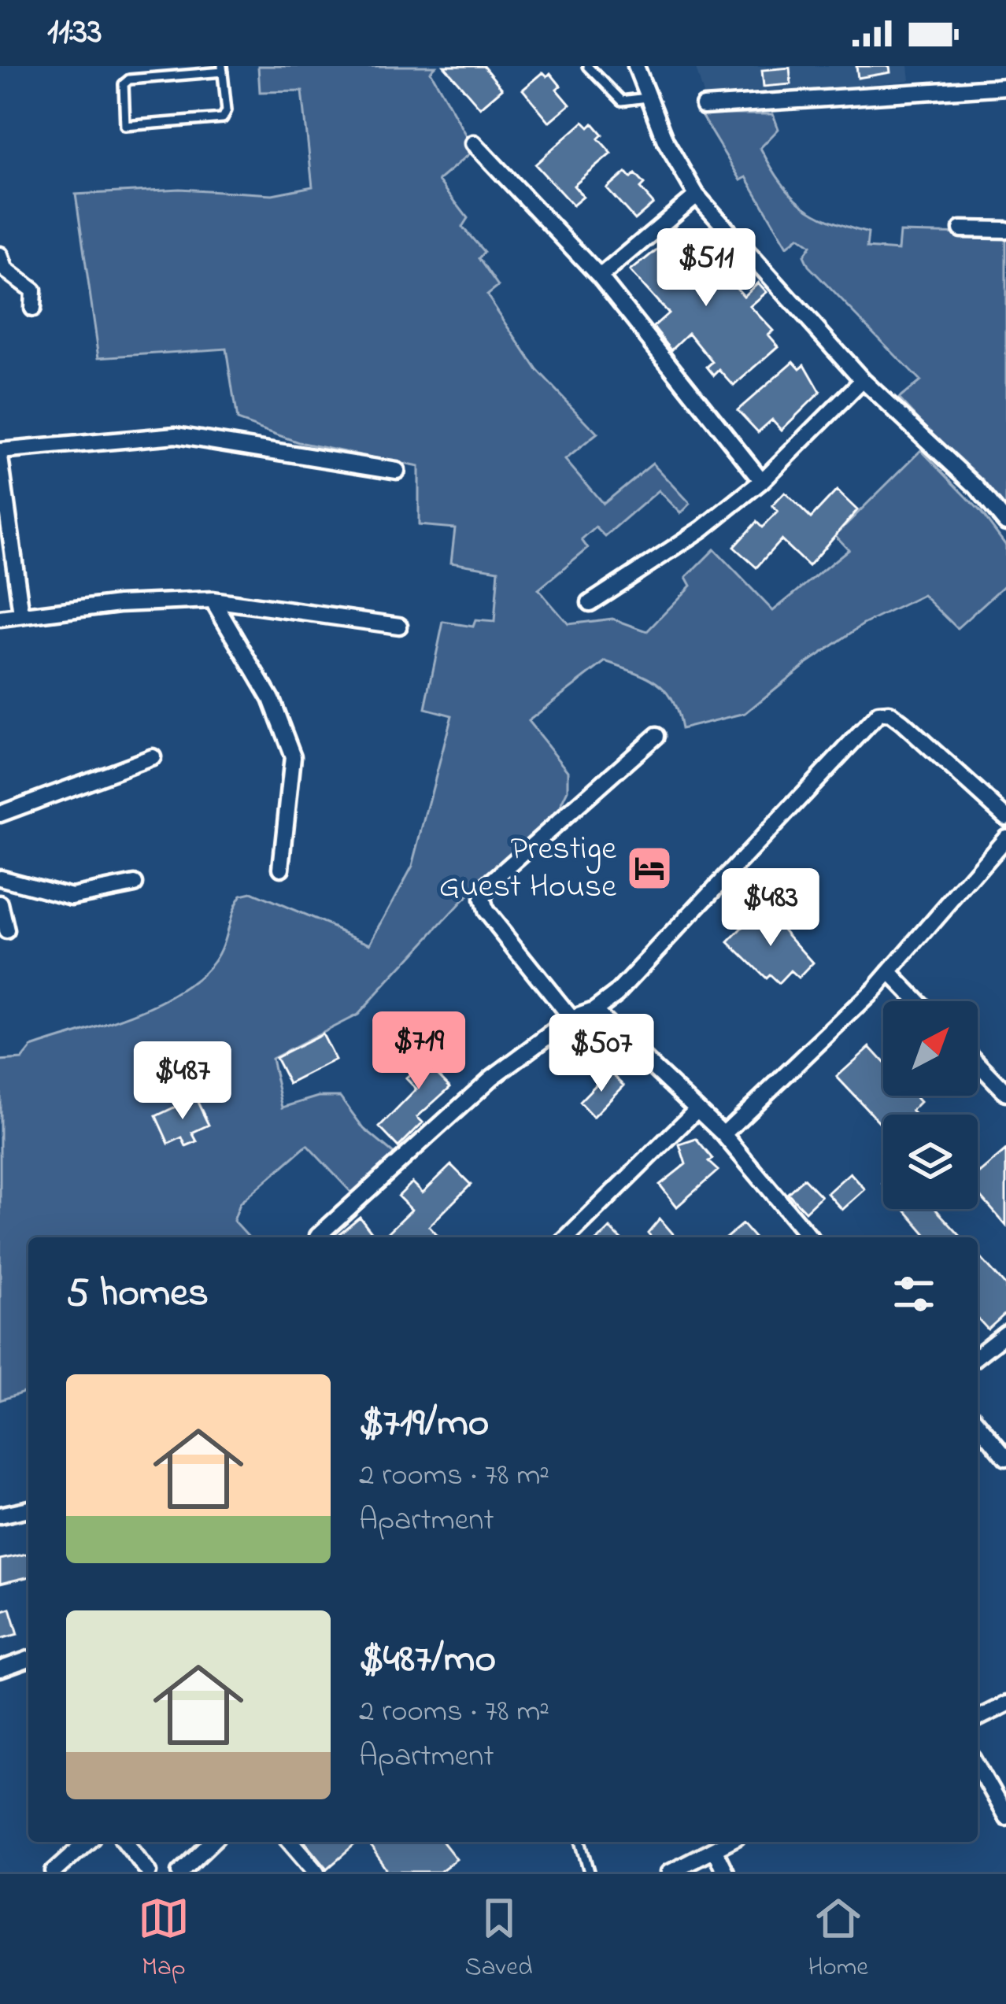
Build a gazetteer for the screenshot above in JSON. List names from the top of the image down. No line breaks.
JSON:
{"places":{"hotel":["Prestige Guest House"]},"north":"top right","page":{"status":"11:33","price":["$511","$483","$719","$507","$487"],"heading":"5 homes","list":[{"name":"$719/mo","note":"2 rooms · 78 m² · Apartment"},{"name":"$487/mo","note":"2 rooms · 78 m² · Apartment"}],"tabs":["Map","Saved","Home"]}}
